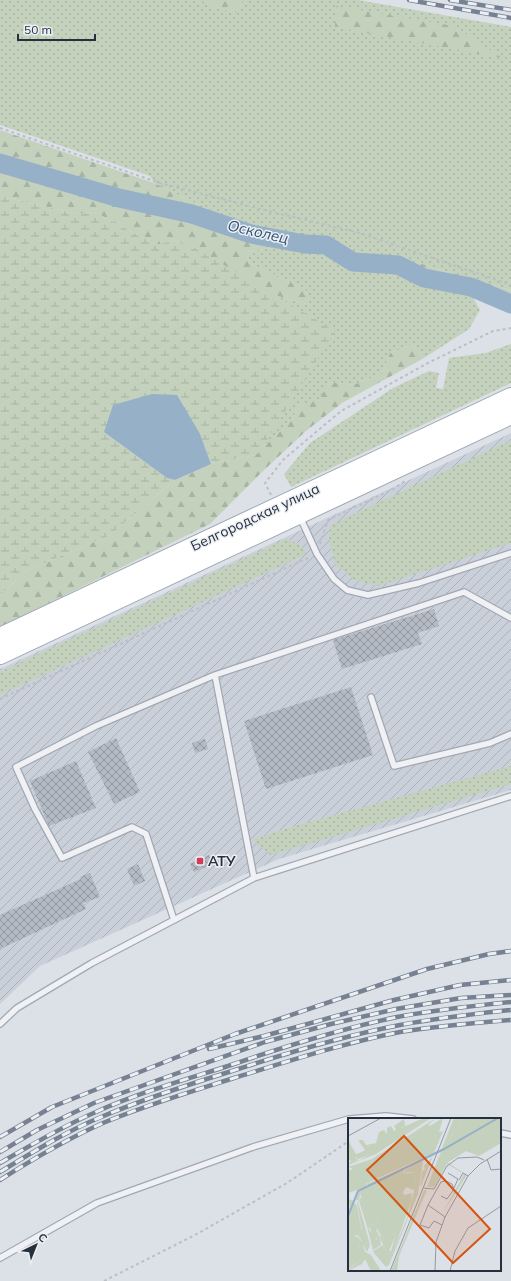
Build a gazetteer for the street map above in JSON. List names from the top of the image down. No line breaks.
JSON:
{"streets":{"main road":["Белгородская улица"]},"water":["Осколец"],"places":{"transit":["АТУ"]},"scale_bar":"50 m","north":"top right"}
